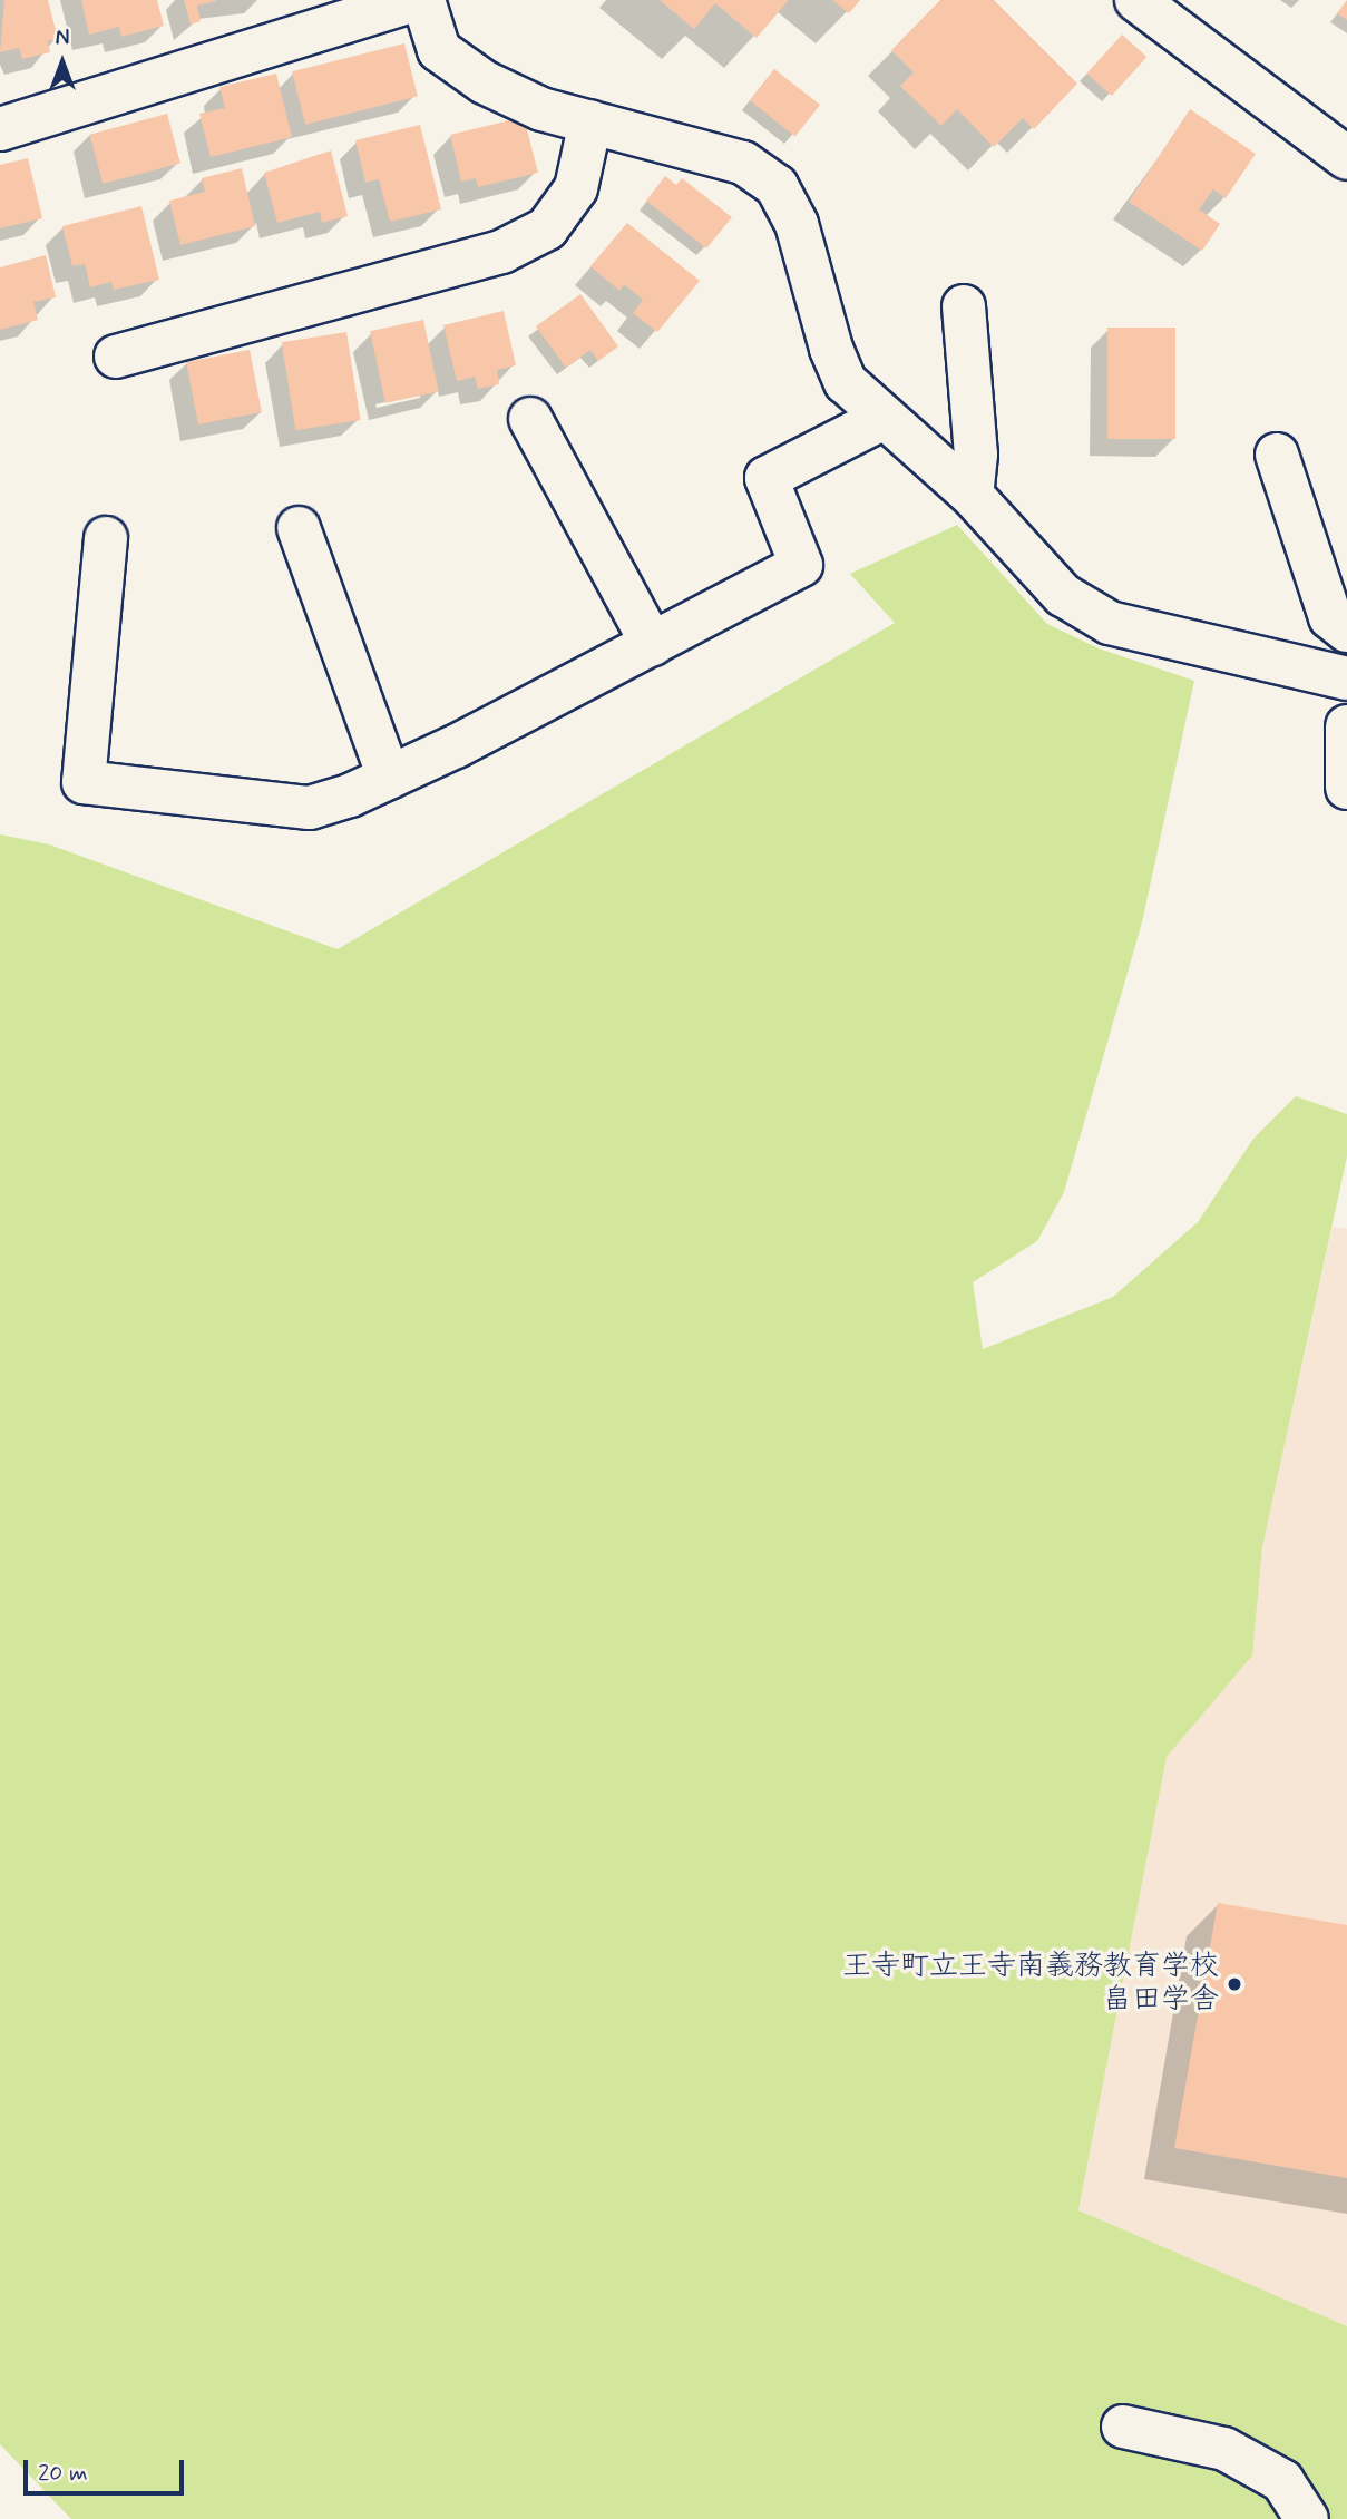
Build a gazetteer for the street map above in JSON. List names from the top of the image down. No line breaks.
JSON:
{"places":["王寺町立王寺南義務教育学校 畠田学舎"],"scale_bar":"20 m","north":"top"}
